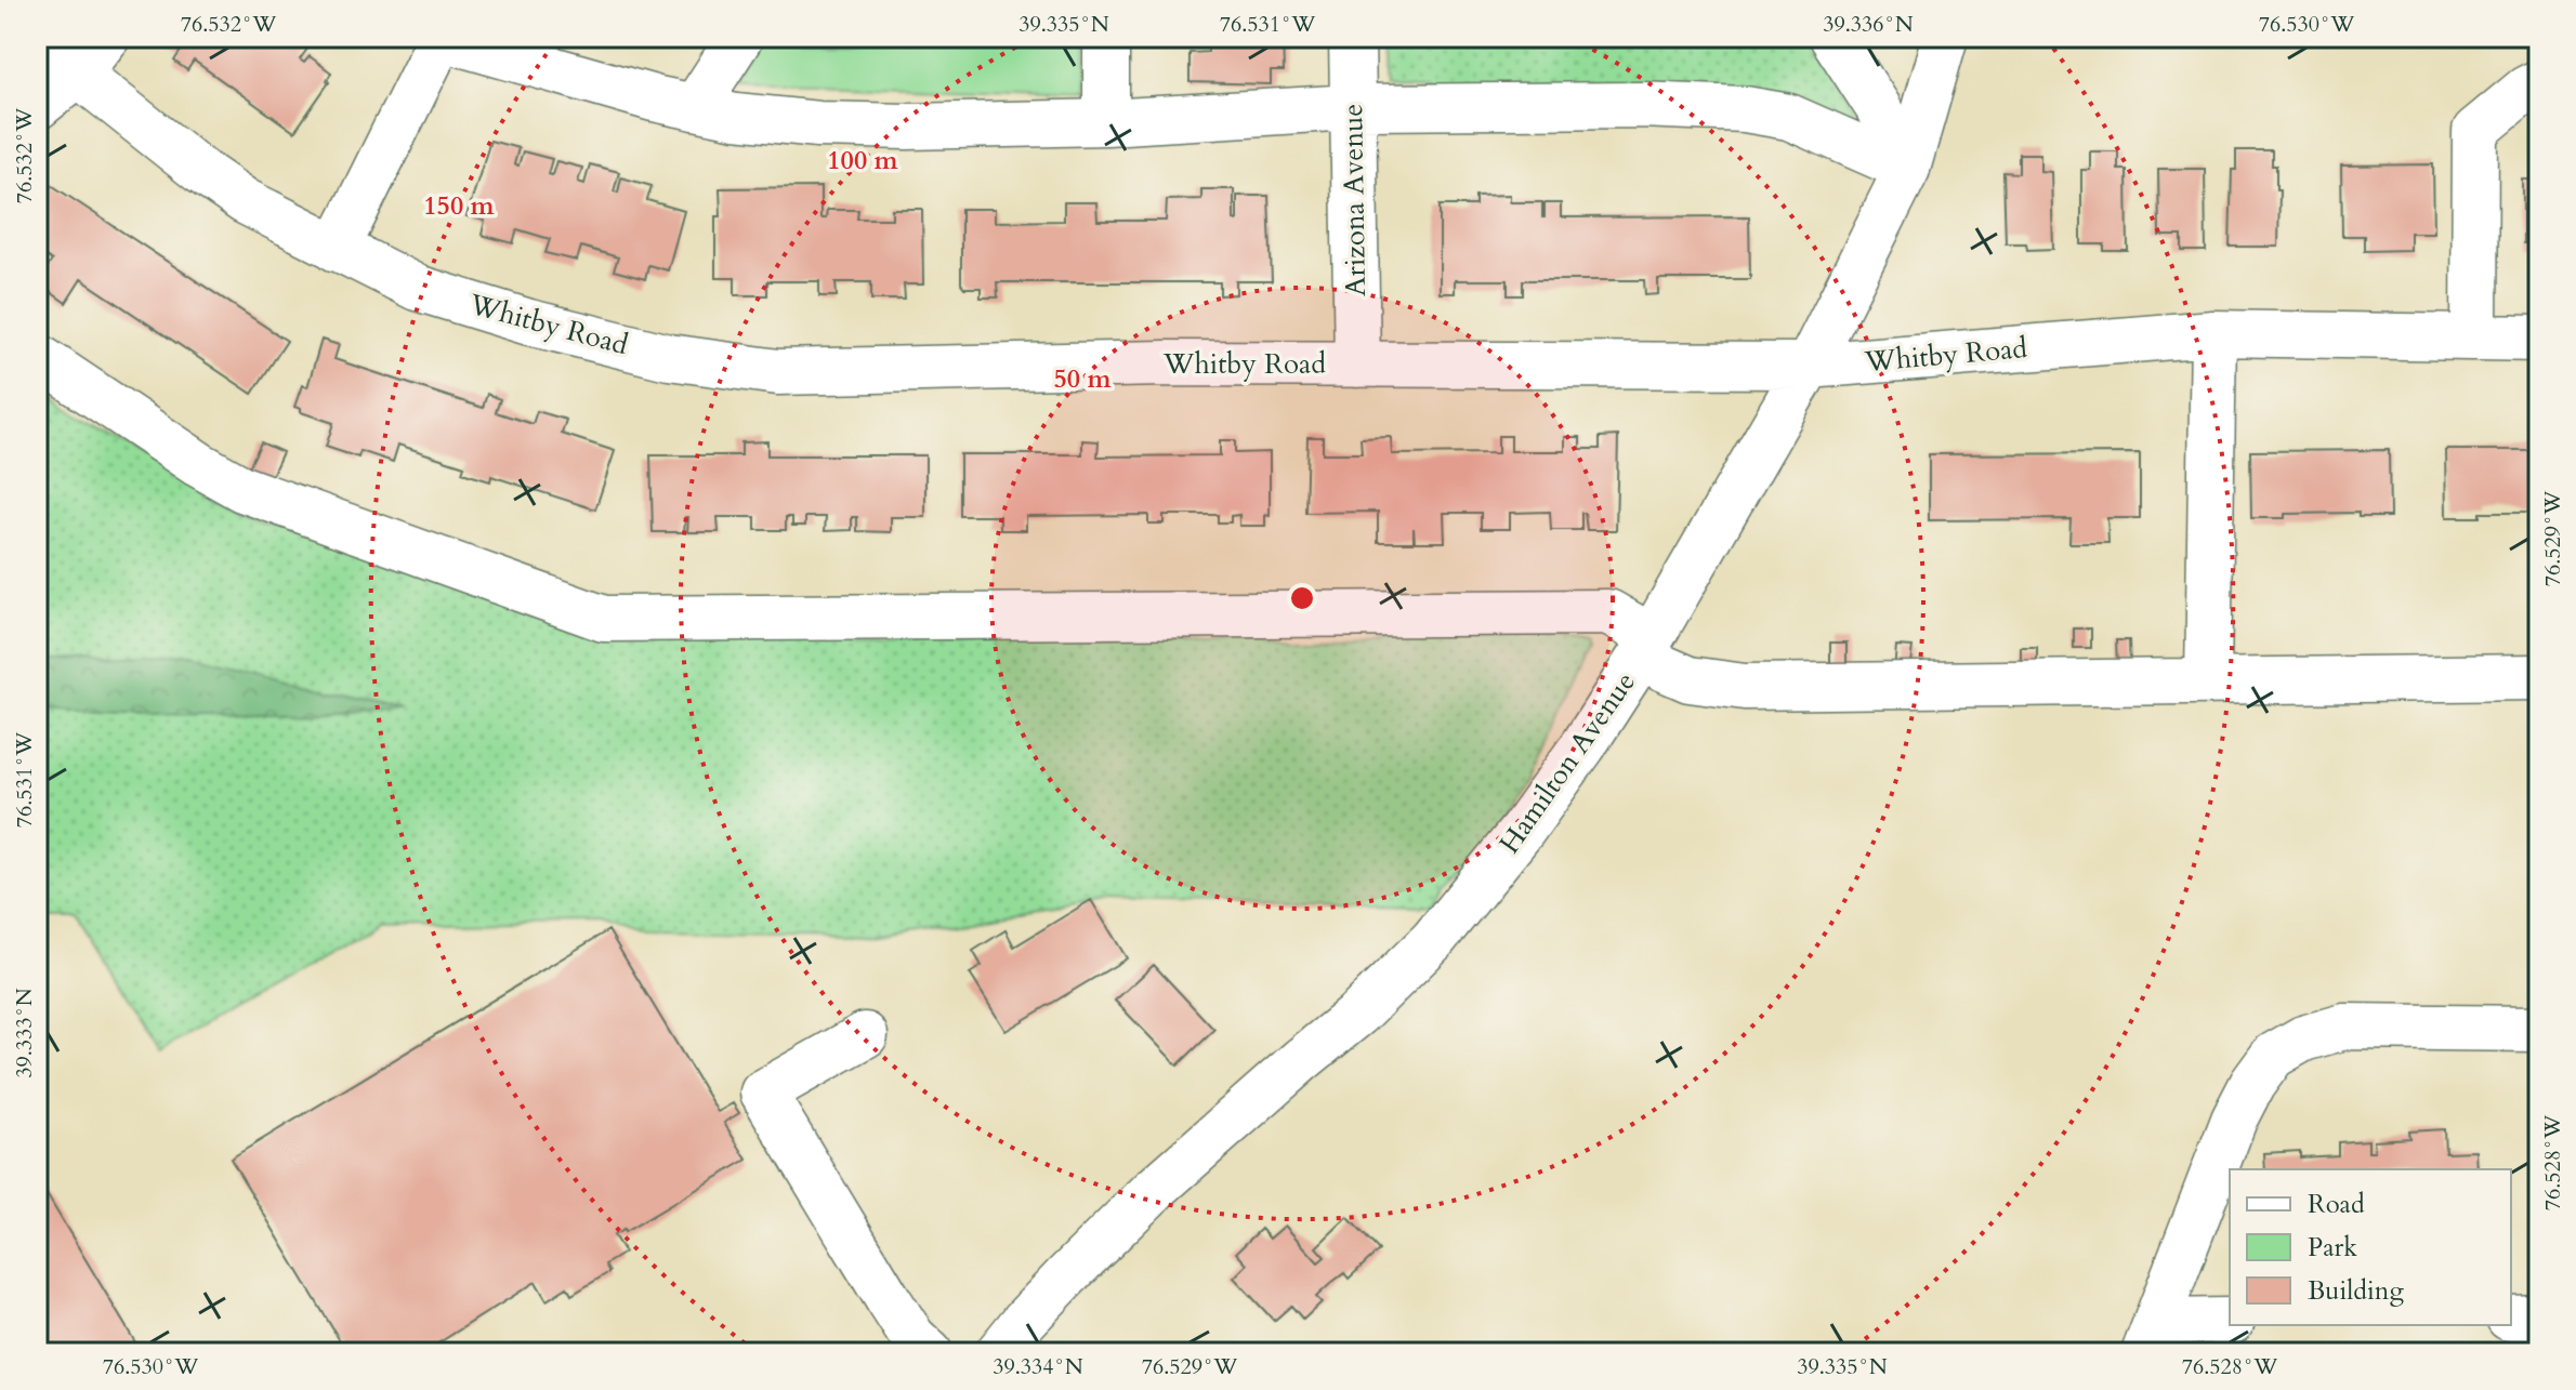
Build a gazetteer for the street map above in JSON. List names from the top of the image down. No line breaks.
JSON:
{"streets":{"street":["Arizona Avenue","Whitby Road","Hamilton Avenue"]},"crossings":[["Arizona Avenue","Whitby Road"],["Whitby Road","Hamilton Avenue"]],"legend":["Road","Park","Building"],"coordinates":["76.532°W","39.335°N","76.531°W","39.336°N","76.530°W","76.529°W","39.333°N","76.528°W","39.334°N"],"rings":["100 m","150 m","50 m"]}
